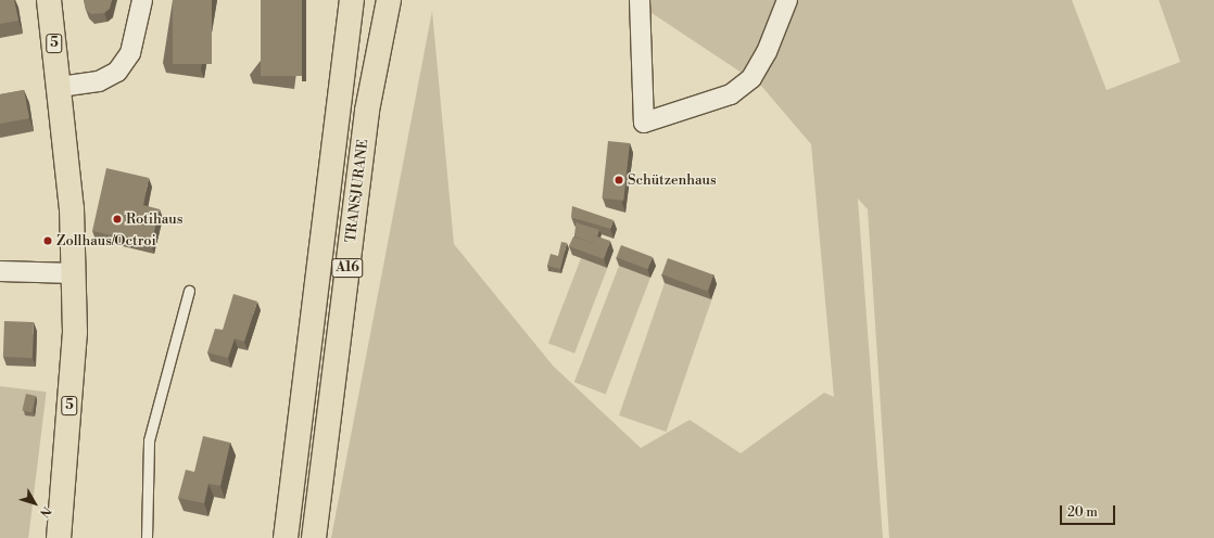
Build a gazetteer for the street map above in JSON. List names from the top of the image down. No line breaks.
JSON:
{"streets":{"main road":["5","TRANSJURANE","A16"]},"places":["Schützenhaus","Rotihaus","Zollhaus/Octroi"],"scale_bar":"20 m","north":"bottom right"}
